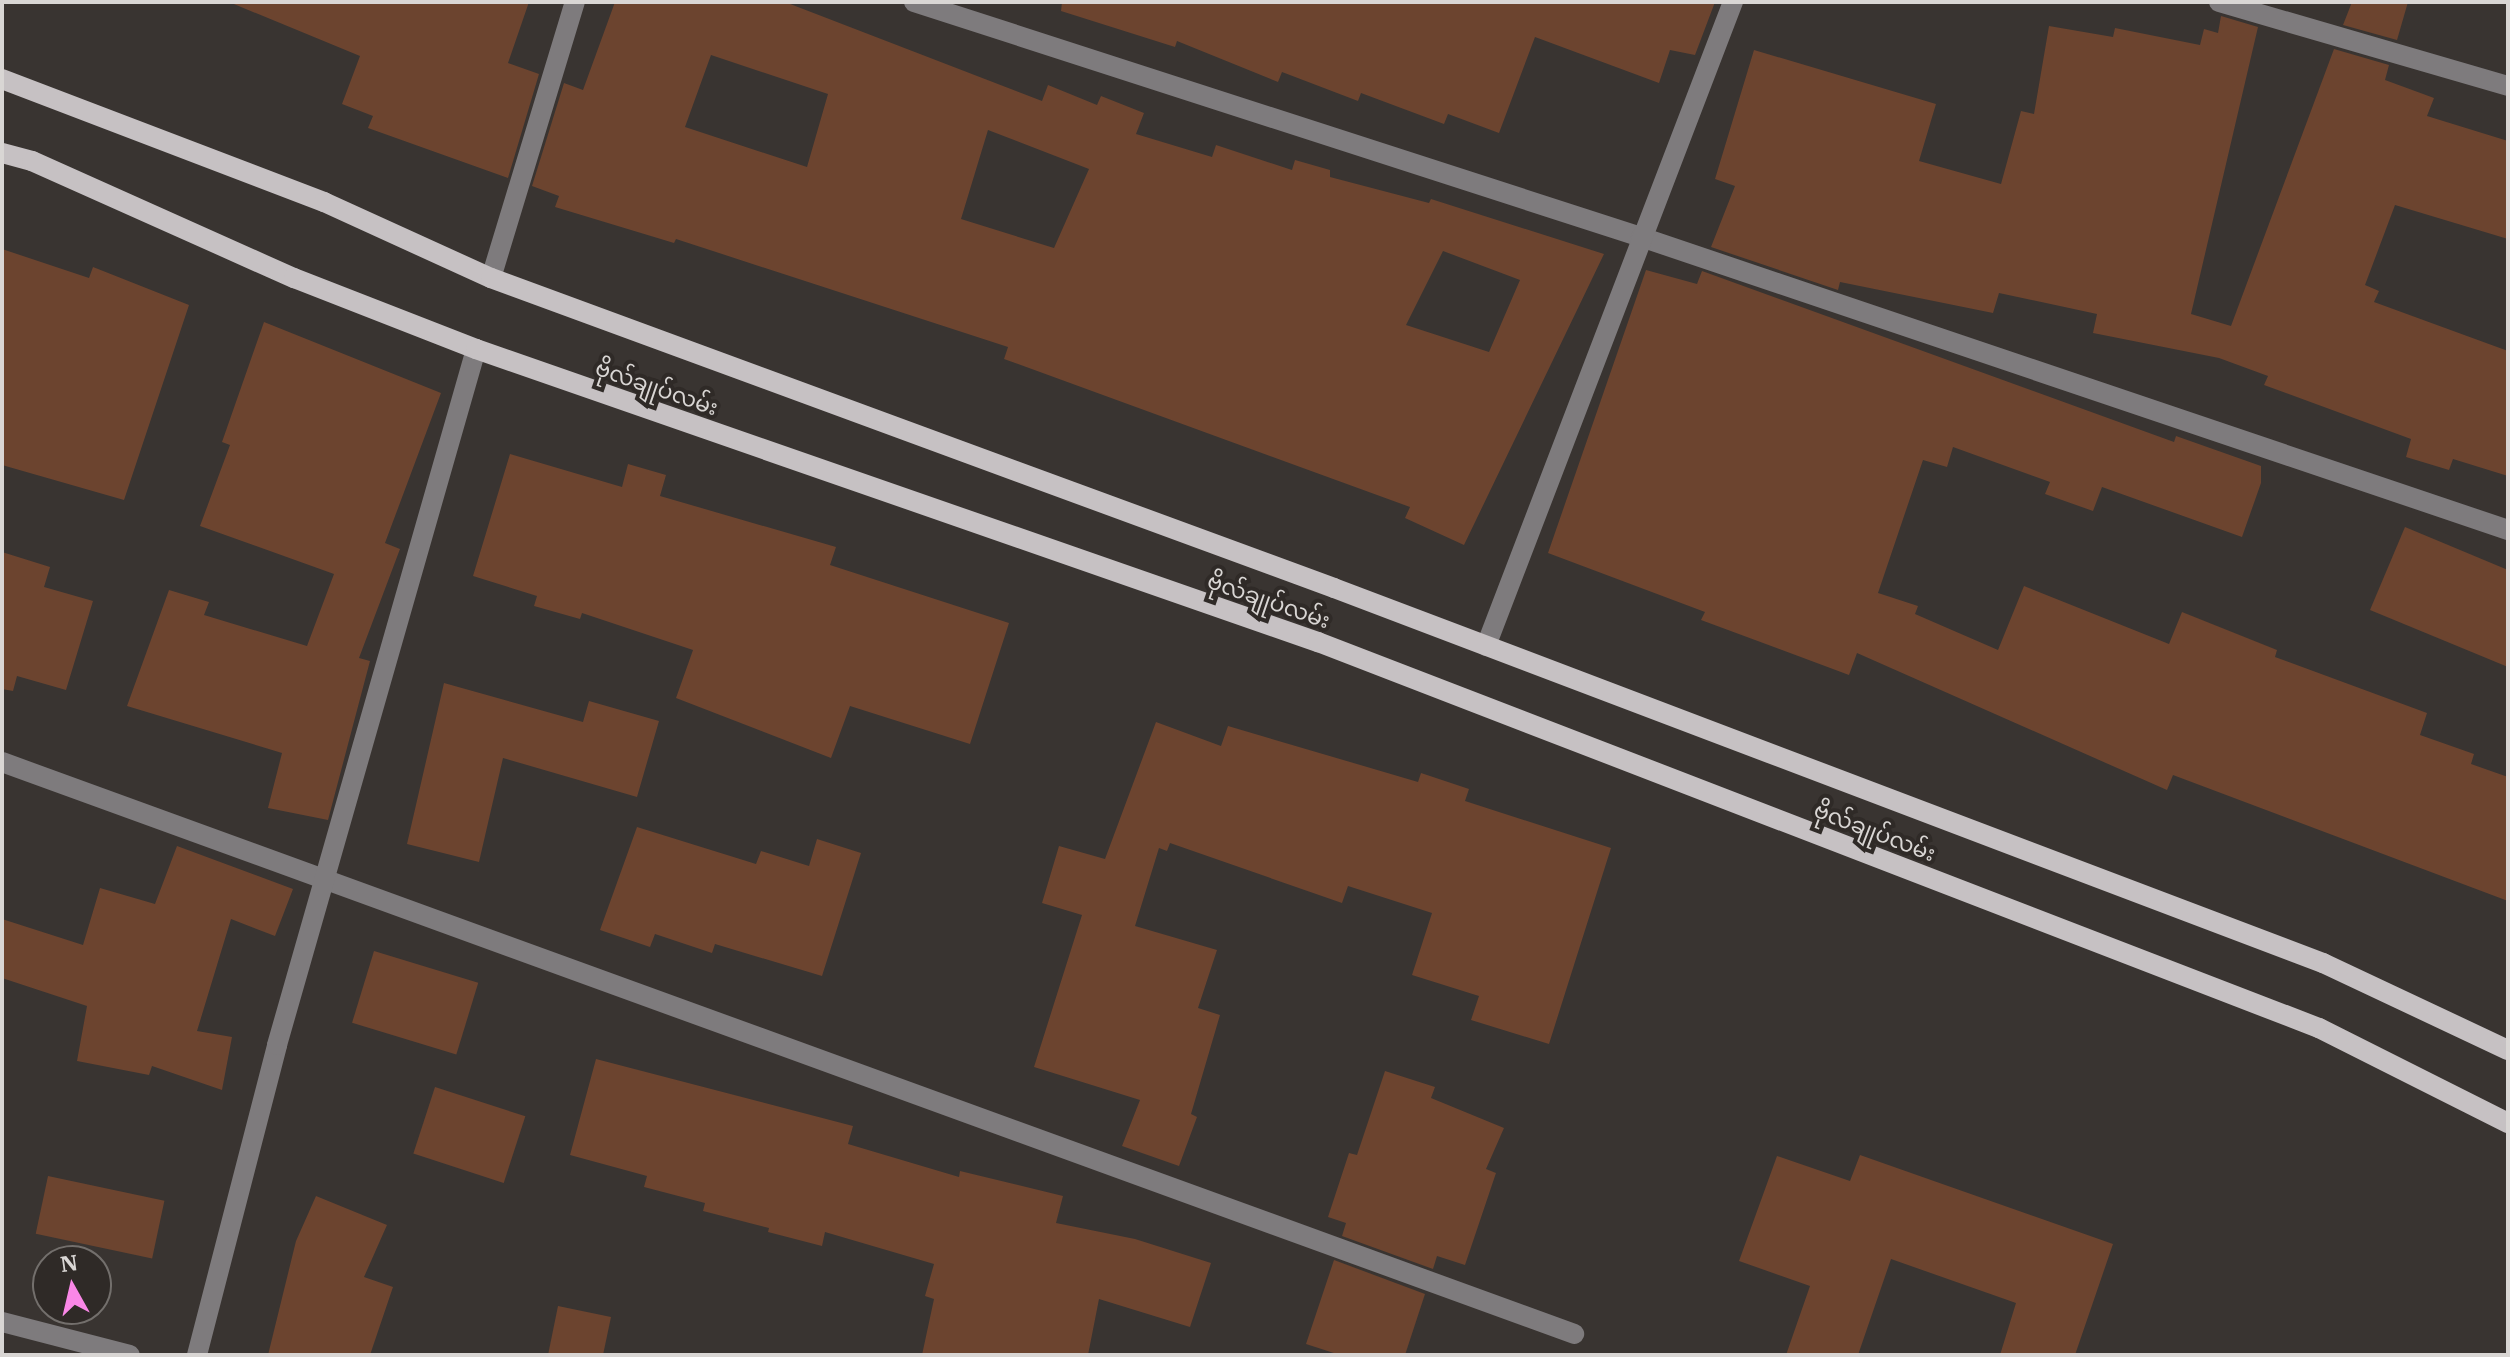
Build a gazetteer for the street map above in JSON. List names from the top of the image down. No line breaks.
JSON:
{"streets":{"main road":["ဗိုလ်ချုပ်လမ်း"]},"north":"top"}
